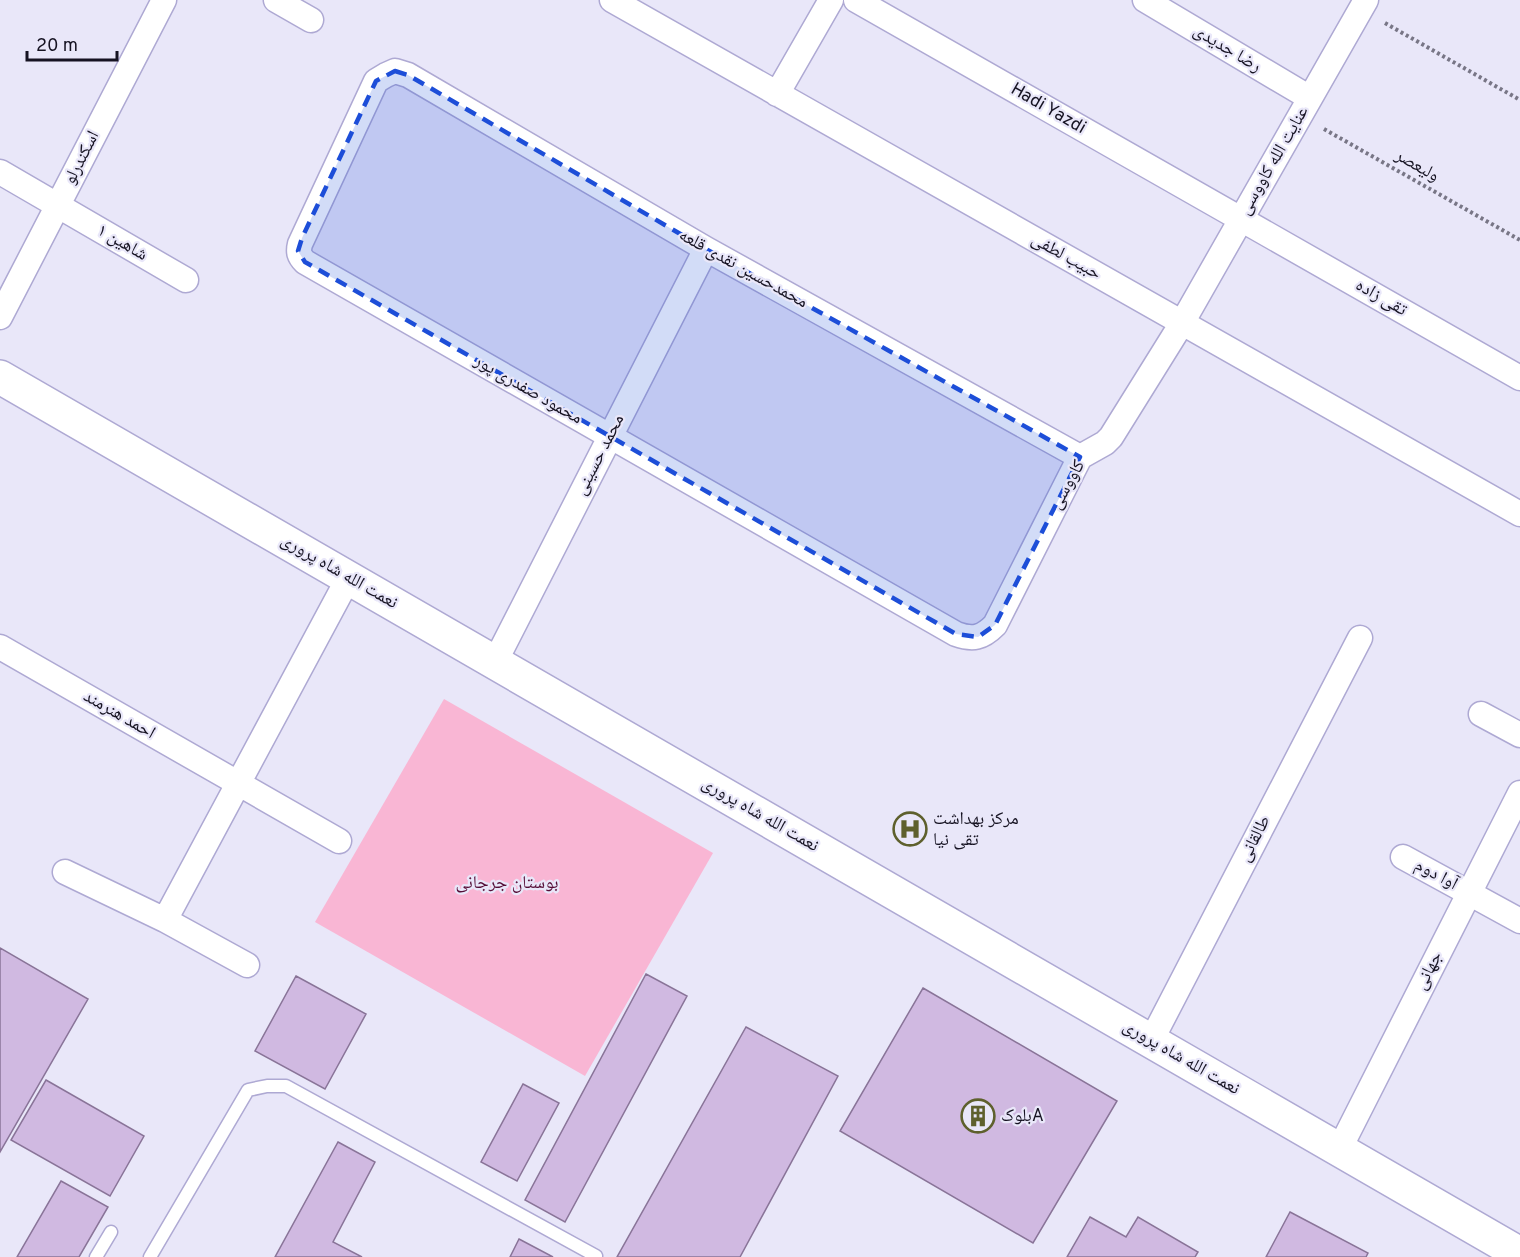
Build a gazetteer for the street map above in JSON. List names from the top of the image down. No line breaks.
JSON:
{"streets":{"main road":["نعمت الله شاه پروری"],"street":["رضا جدیدی","Hadi Yazdi","اسکندرلو","عنایت‌ الله کاووسی","شاهین ۱","حبیب لطفی","محمدحسین نقدی قلعه","تقی زاده","محمود صفدری پور","محمد حسینی","کاووسی","احمد هنرمند","طالقانی","آوا دوم","جهانی"],"path":["ولیعصر"]},"crossings":[["رضا جدیدی","عنایت‌ الله کاووسی"],["رضا جدیدی","ولیعصر"],["Hadi Yazdi","عنایت‌ الله کاووسی"],["Hadi Yazdi","تقی زاده"],["اسکندرلو","شاهین ۱"],["عنایت‌ الله کاووسی","ولیعصر"],["عنایت‌ الله کاووسی","حبیب لطفی"],["عنایت‌ الله کاووسی","تقی زاده"],["عنایت‌ الله کاووسی","کاووسی"],["حبیب لطفی","کاووسی"],["محمدحسین نقدی قلعه","محمود صفدری پور"],["محمدحسین نقدی قلعه","محمد حسینی"],["محمدحسین نقدی قلعه","کاووسی"],["محمود صفدری پور","محمد حسینی"],["محمود صفدری پور","کاووسی"],["محمد حسینی","نعمت الله شاه پروری"],["نعمت الله شاه پروری","طالقانی"],["نعمت الله شاه پروری","جهانی"],["آوا دوم","جهانی"]],"parks":["بوستان جرجانی"],"places":{"hospital":["مرکز بهداشت تقی نیا"],"building":["بلوکA"]},"scale_bar":"20 m"}
